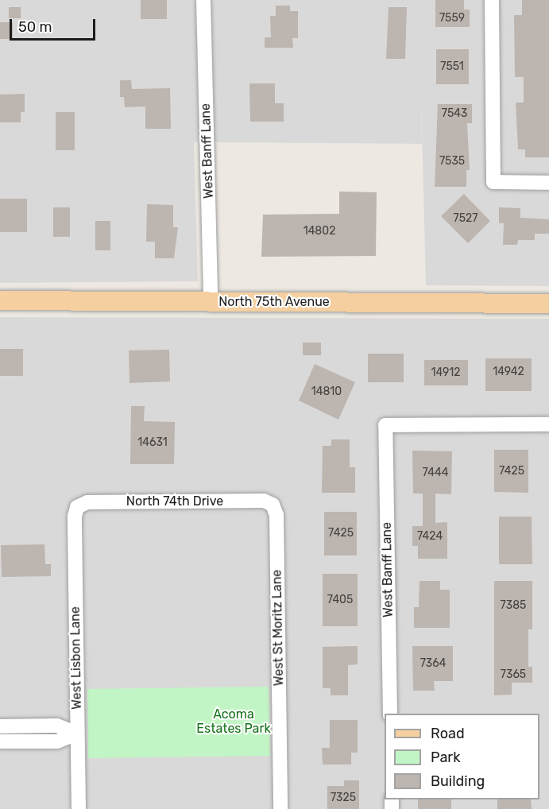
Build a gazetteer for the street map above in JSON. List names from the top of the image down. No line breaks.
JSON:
{"streets":{"main road":["North 75th Avenue"],"street":["West Banff Lane","North 74th Drive","West St Moritz Lane","West Lisbon Lane"]},"crossings":[["West Banff Lane","North 75th Avenue"],["North 74th Drive","West St Moritz Lane"],["North 74th Drive","West Lisbon Lane"]],"parks":["Acoma Estates Park"],"house_numbers":["7559","7551","7543","7535","7527","14802","14942","14912","14810","14631","7425","7444","7425","7424","7405","7385","7364","7365","7325"],"legend":["Road","Park","Building"],"scale_bar":"50 m"}
